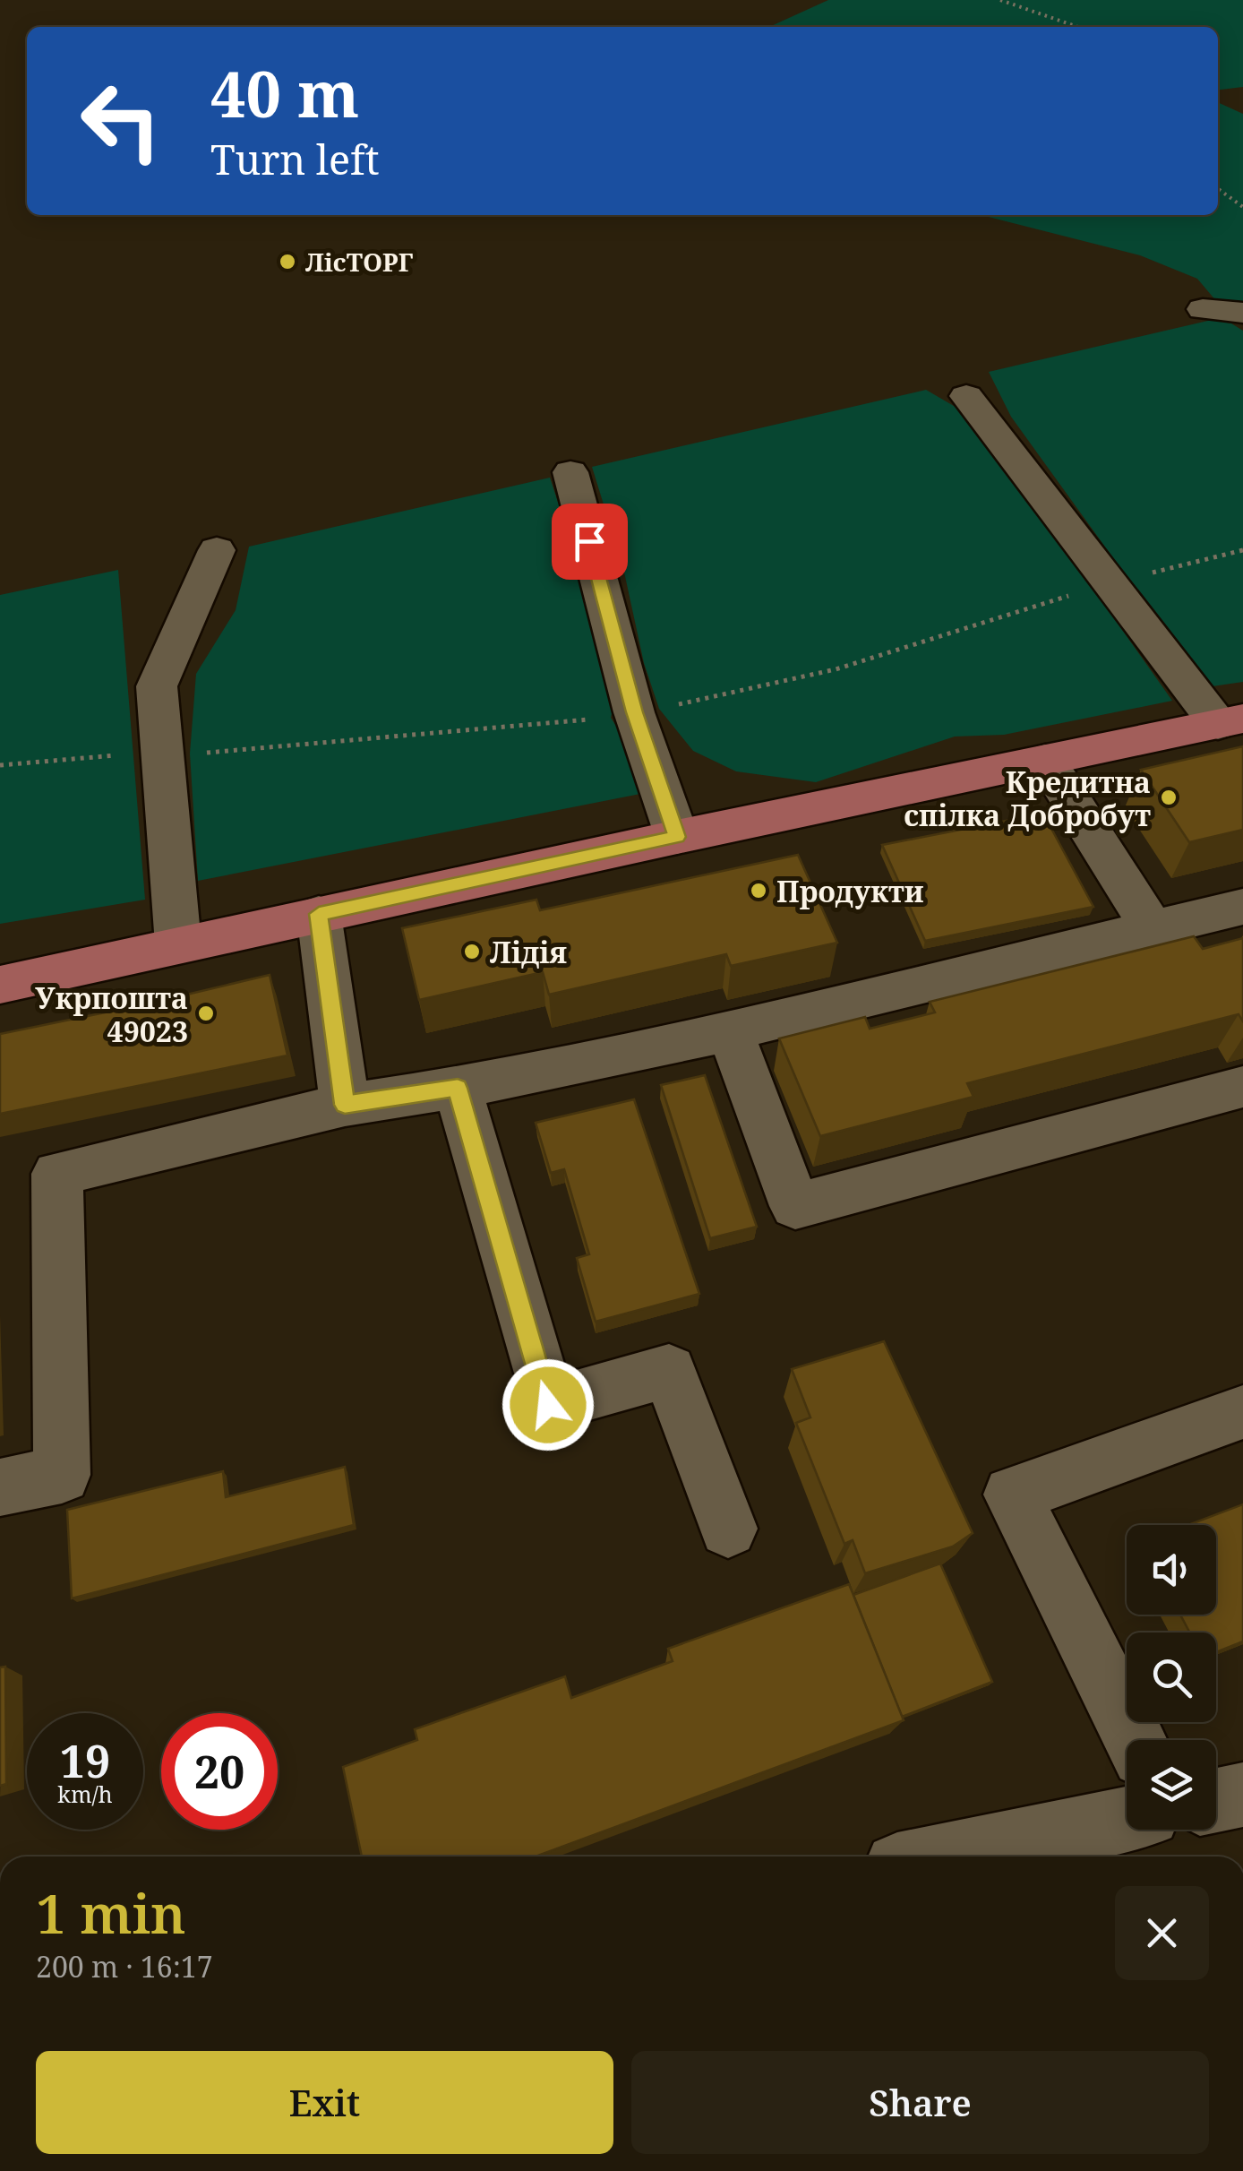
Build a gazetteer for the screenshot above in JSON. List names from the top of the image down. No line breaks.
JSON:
{"places":["ЛісТОРГ","Кредитна спілка Добробут","Продукти","Лідія","Укрпошта 49023"],"page":{"turn":["40 m","Turn left"],"speed":"19 km/h","limit":"20","heading":["1 min","200 m · 16:17"],"buttons":["Exit","Share"]}}
